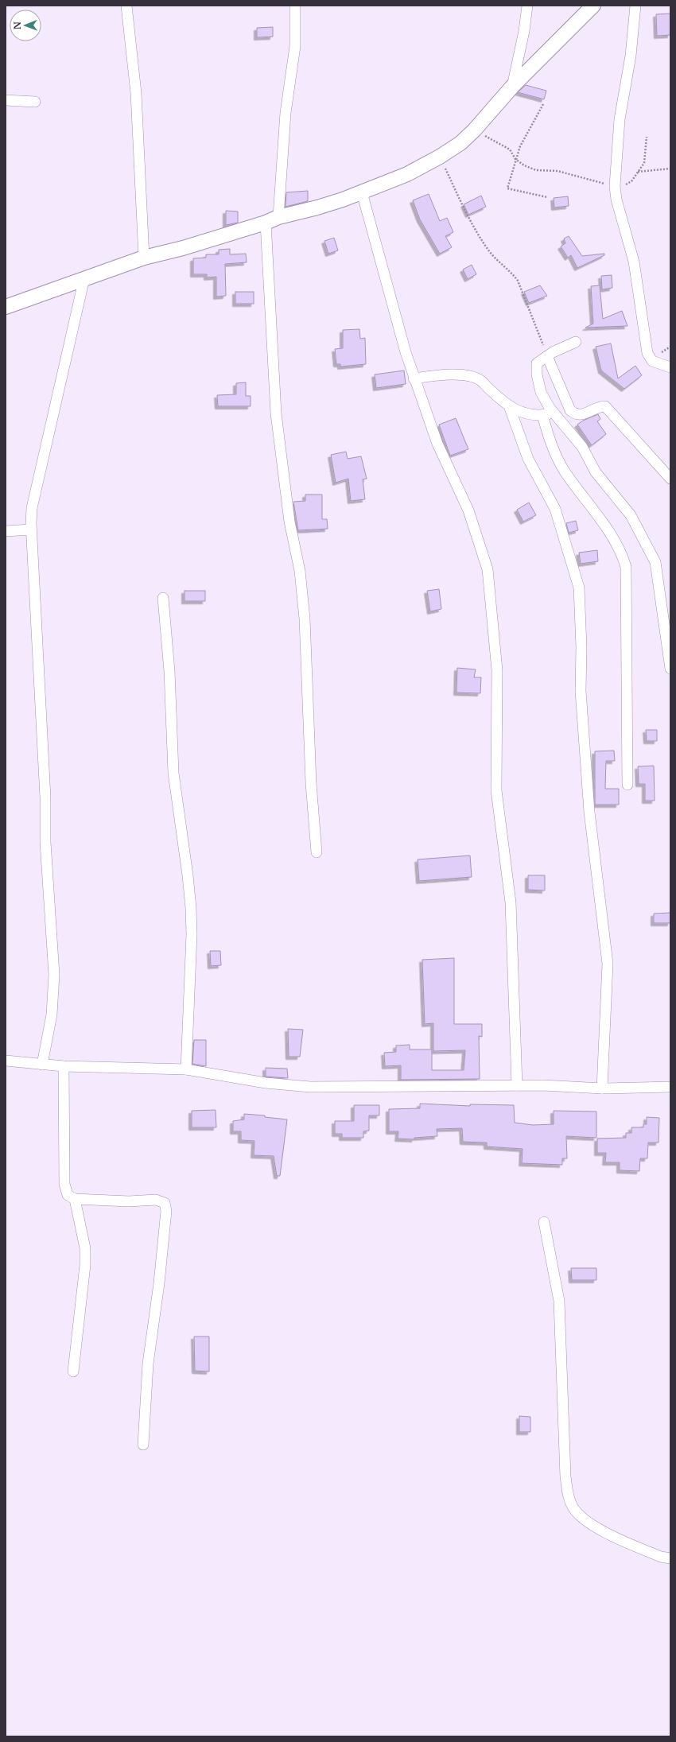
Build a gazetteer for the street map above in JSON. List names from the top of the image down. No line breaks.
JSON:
{"north":"left"}
